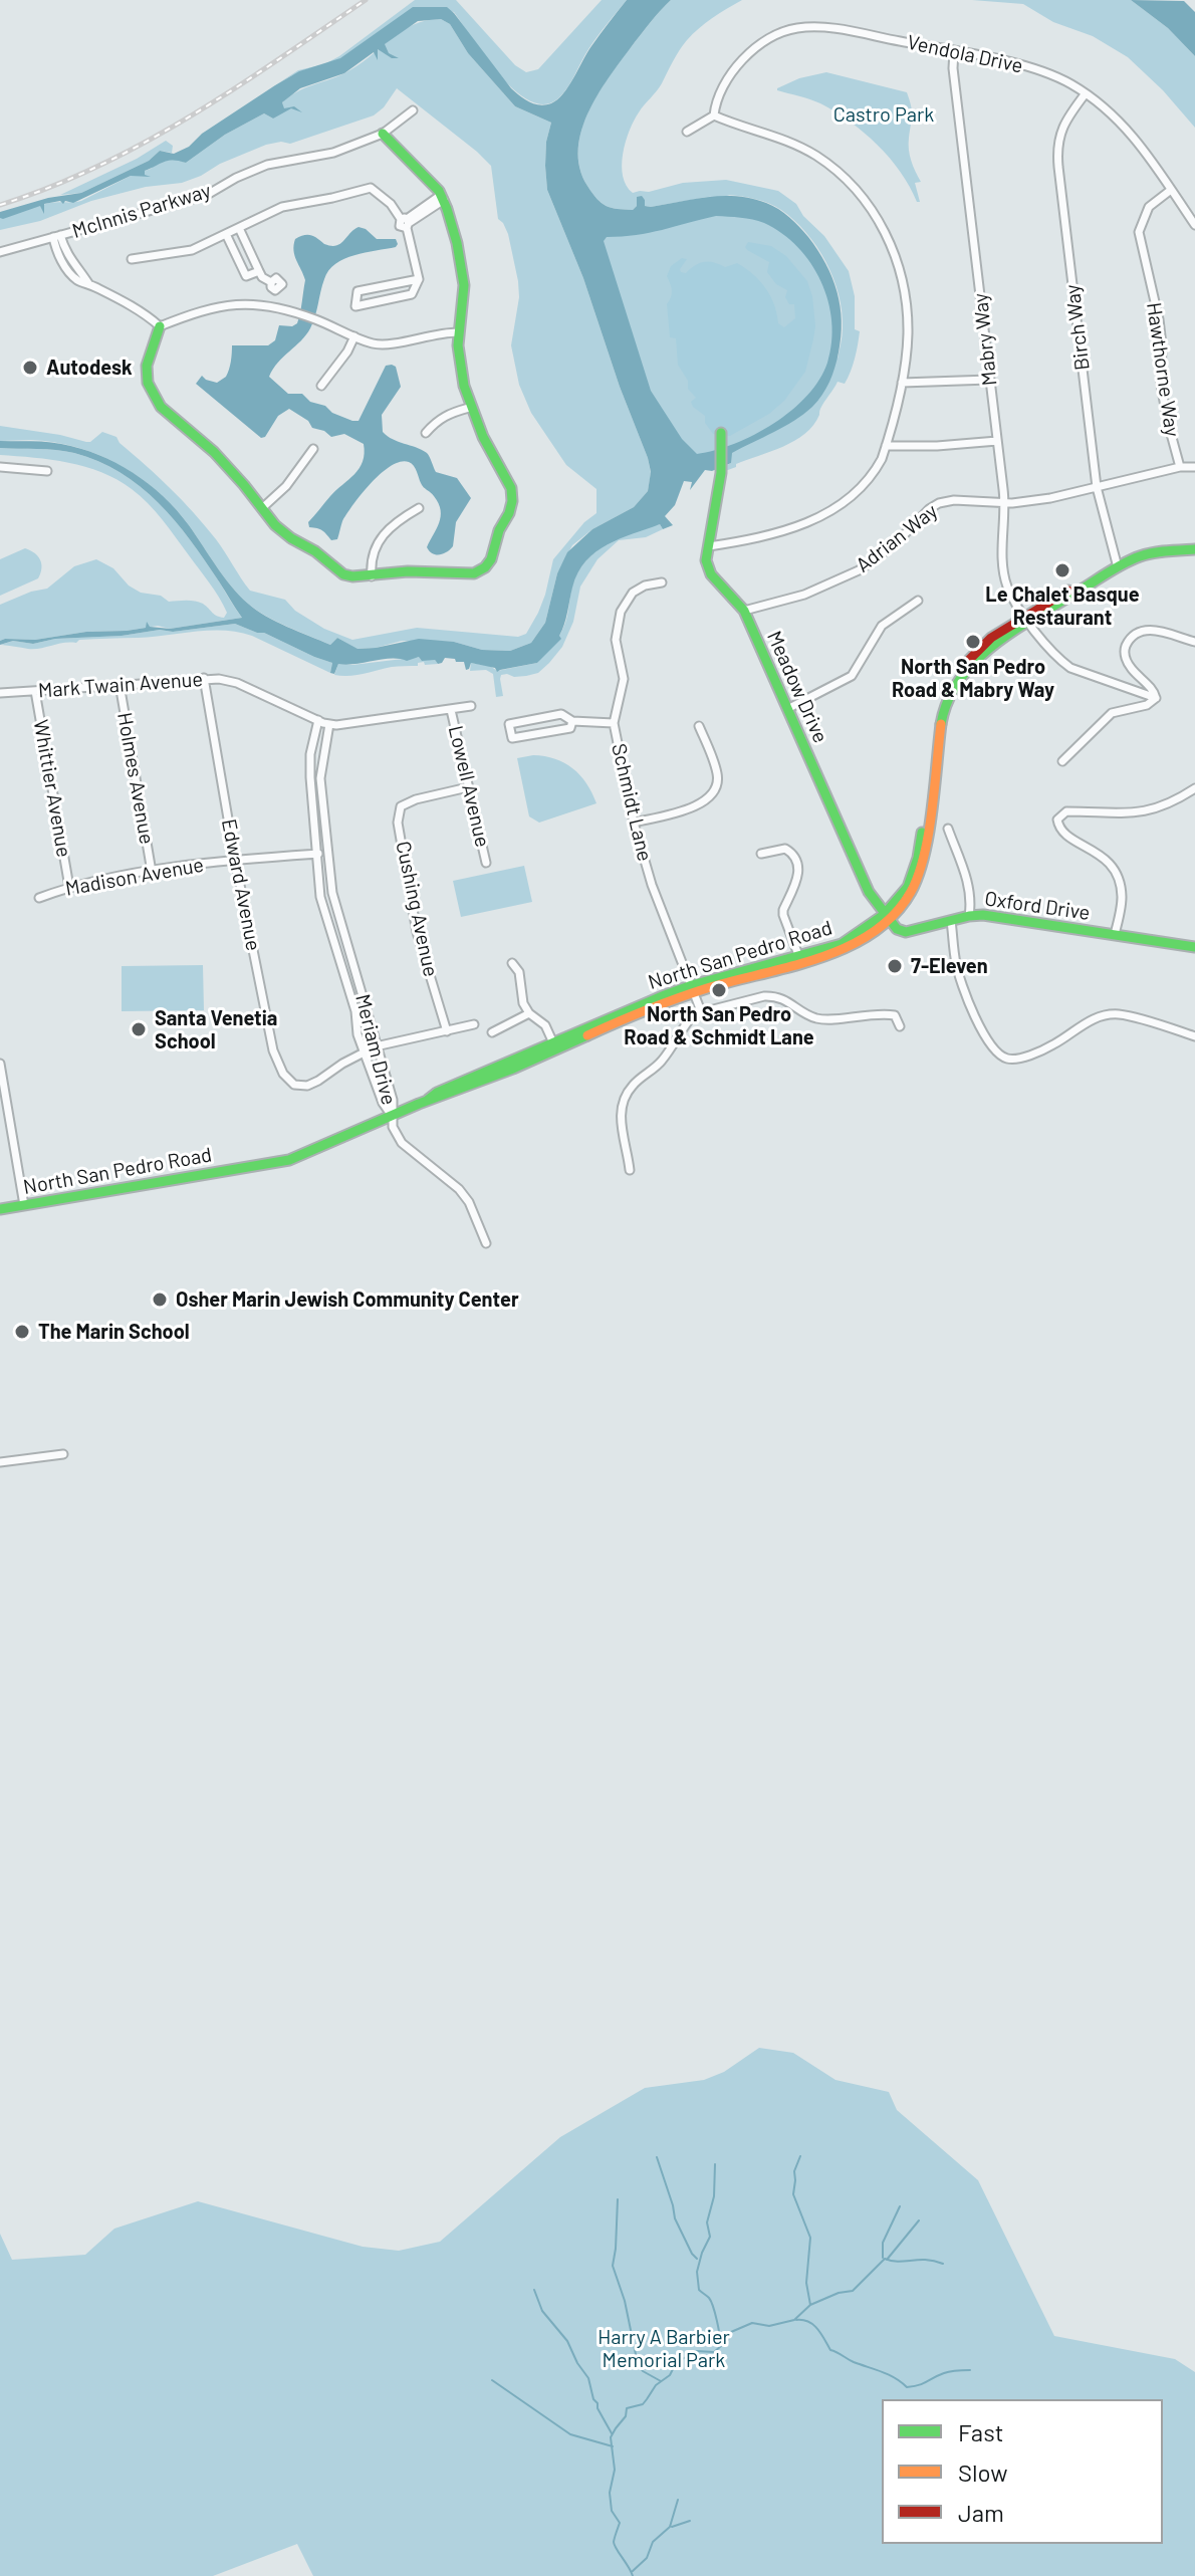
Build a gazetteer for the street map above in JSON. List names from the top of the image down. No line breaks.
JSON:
{"streets":{"street":["Vendola Drive","McInnis Parkway","Birch Way","Mabry Way","Hawthorne Way","Adrian Way","Mark Twain Avenue","Meadow Drive","Holmes Avenue","Lowell Avenue","Whittier Avenue","Schmidt Lane","Madison Avenue","Edward Avenue","Oxford Drive","Cushing Avenue","North San Pedro Road","Meriam Drive"]},"crossings":[["Vendola Drive","Birch Way"],["Vendola Drive","Mabry Way"],["Vendola Drive","Hawthorne Way"],["Birch Way","Adrian Way"],["Birch Way","North San Pedro Road"],["Mabry Way","Adrian Way"],["Mabry Way","North San Pedro Road"],["Hawthorne Way","Adrian Way"],["Adrian Way","Meadow Drive"],["Mark Twain Avenue","Holmes Avenue"],["Mark Twain Avenue","Lowell Avenue"],["Mark Twain Avenue","Whittier Avenue"],["Mark Twain Avenue","Edward Avenue"],["Mark Twain Avenue","Meriam Drive"],["Meadow Drive","Oxford Drive"],["Meadow Drive","North San Pedro Road"],["Holmes Avenue","Madison Avenue"],["Lowell Avenue","Cushing Avenue"],["Whittier Avenue","Madison Avenue"],["Schmidt Lane","North San Pedro Road"],["Madison Avenue","Edward Avenue"],["Madison Avenue","Meriam Drive"],["Edward Avenue","Meriam Drive"],["Oxford Drive","North San Pedro Road"],["North San Pedro Road","Meriam Drive"]],"parks":["Castro Park","Harry A Barbier Memorial Park"],"places":["Autodesk","Le Chalet Basque Restaurant","North San Pedro Road & Mabry Way","7-Eleven","North San Pedro Road & Schmidt Lane","Santa Venetia School","Osher Marin Jewish Community Center","The Marin School"],"legend":["Fast","Slow","Jam"]}
